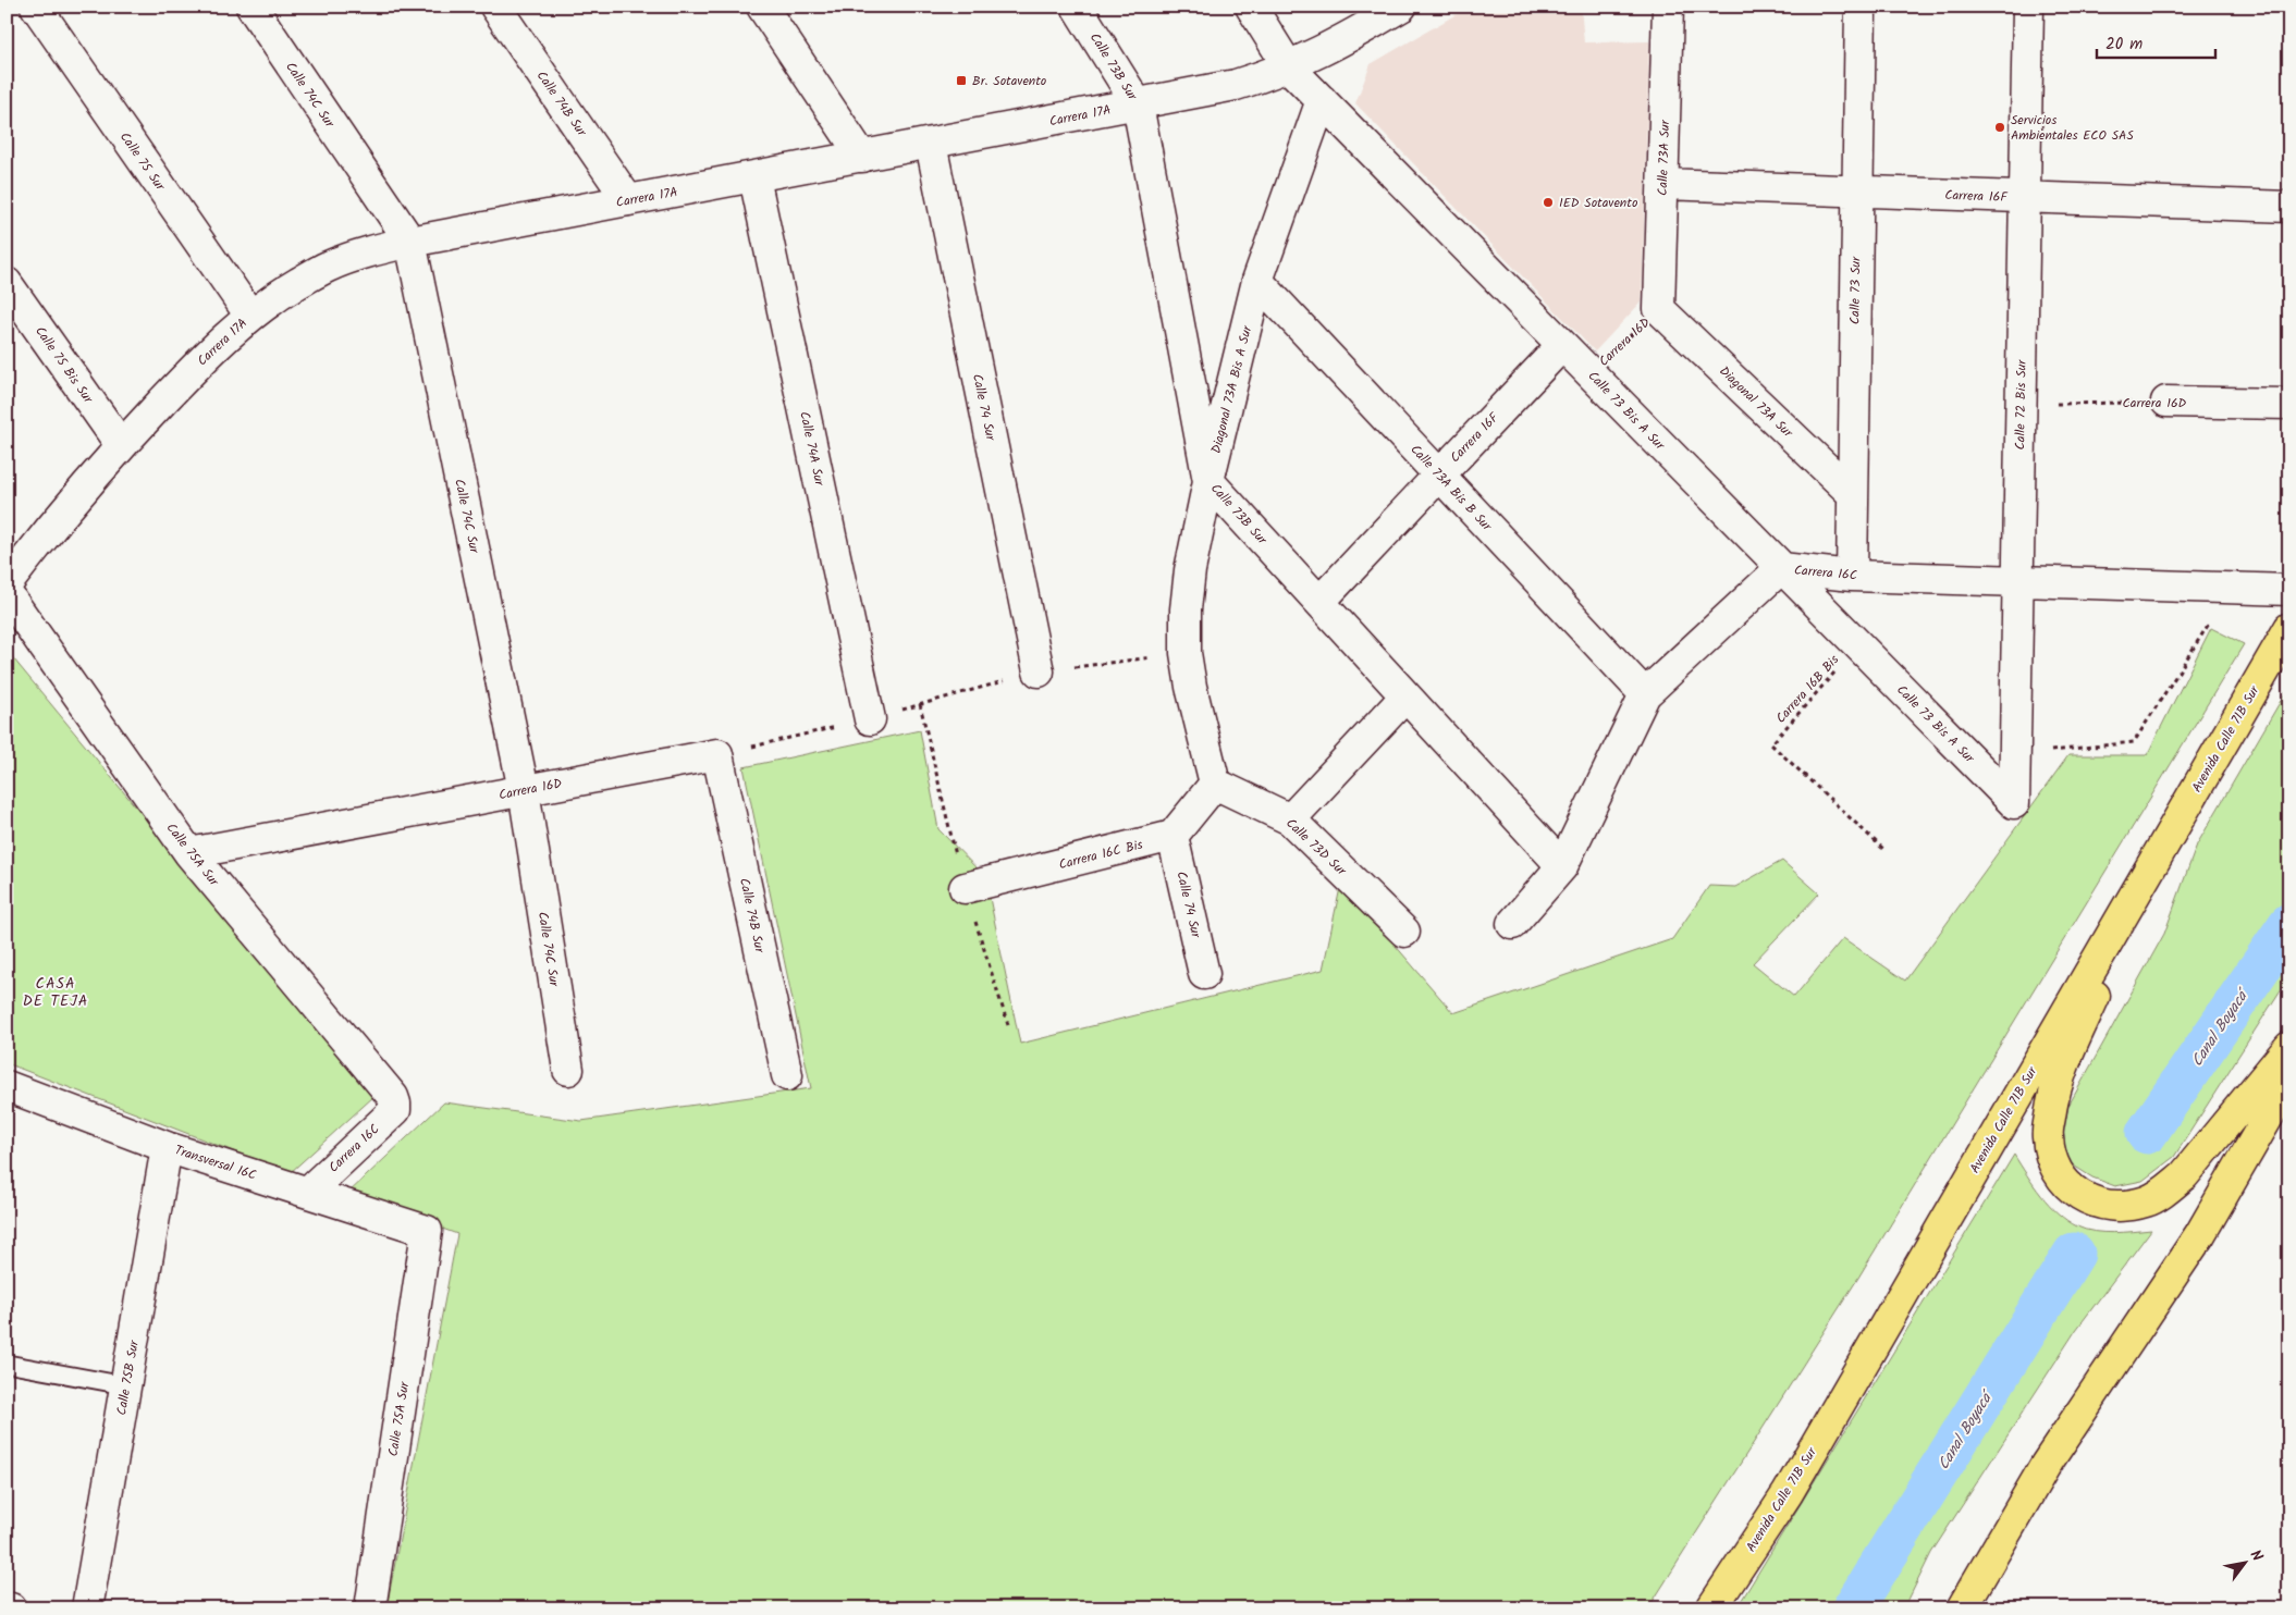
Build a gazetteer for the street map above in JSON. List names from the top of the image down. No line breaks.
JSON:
{"streets":{"highway":["Avenida Calle 71B Sur"],"street":["Calle 73B Sur","Calle 74C Sur","Calle 74B Sur","Carrera 17A","Calle 73A Sur","Calle 75 Sur","Carrera 16F","Calle 73 Sur","Carrera 16D","Calle 75 Bis Sur","Diagonal 73A Bis A Sur","Diagonal 73A Sur","Calle 72 Bis Sur","Calle 74 Sur","Calle 73 Bis A Sur","Calle 74A Sur","Calle 73A Bis B Sur","Carrera 16C","Calle 73D Sur","Calle 75A Sur","Carrera 16C Bis","Transversal 16C","Calle 75B Sur"],"path":["Carrera 16B Bis"]},"crossings":[["Calle 73B Sur","Carrera 17A"],["Calle 73B Sur","Carrera 16F"],["Calle 73B Sur","Diagonal 73A Bis A Sur"],["Calle 73B Sur","Carrera 16C"],["Calle 74C Sur","Carrera 17A"],["Calle 74C Sur","Carrera 16D"],["Calle 74B Sur","Carrera 17A"],["Calle 74B Sur","Carrera 16D"],["Carrera 17A","Calle 75 Sur"],["Carrera 17A","Calle 75 Bis Sur"],["Carrera 17A","Calle 74 Sur"],["Carrera 17A","Calle 73 Bis A Sur"],["Carrera 17A","Calle 74A Sur"],["Calle 73A Sur","Carrera 16F"],["Calle 73A Sur","Carrera 16D"],["Calle 73A Sur","Diagonal 73A Sur"],["Carrera 16F","Calle 73 Sur"],["Carrera 16F","Calle 72 Bis Sur"],["Carrera 16F","Calle 73 Bis A Sur"],["Carrera 16F","Calle 73A Bis B Sur"],["Calle 73 Sur","Diagonal 73A Sur"],["Calle 73 Sur","Carrera 16C"],["Carrera 16D","Diagonal 73A Sur"],["Carrera 16D","Calle 72 Bis Sur"],["Carrera 16D","Calle 73 Bis A Sur"],["Carrera 16D","Calle 75A Sur"],["Diagonal 73A Bis A Sur","Calle 73 Bis A Sur"],["Diagonal 73A Bis A Sur","Calle 73A Bis B Sur"],["Diagonal 73A Bis A Sur","Calle 73D Sur"],["Calle 72 Bis Sur","Calle 73 Bis A Sur"],["Calle 72 Bis Sur","Carrera 16C"],["Calle 74 Sur","Carrera 16C Bis"],["Calle 73 Bis A Sur","Carrera 16C"],["Calle 73 Bis A Sur","Carrera 16B Bis"],["Calle 73A Bis B Sur","Carrera 16C"],["Carrera 16C","Calle 75A Sur"],["Carrera 16C","Transversal 16C"],["Calle 75A Sur","Transversal 16C"],["Transversal 16C","Calle 75B Sur"]],"districts":["CASA DE TEJA"],"water":["Canal Boyacá"],"places":{"transit":["Br. Sotavento"],"other":["Servicios Ambientales ECO SAS","IED Sotavento"]},"scale_bar":"20 m","north":"top right"}
